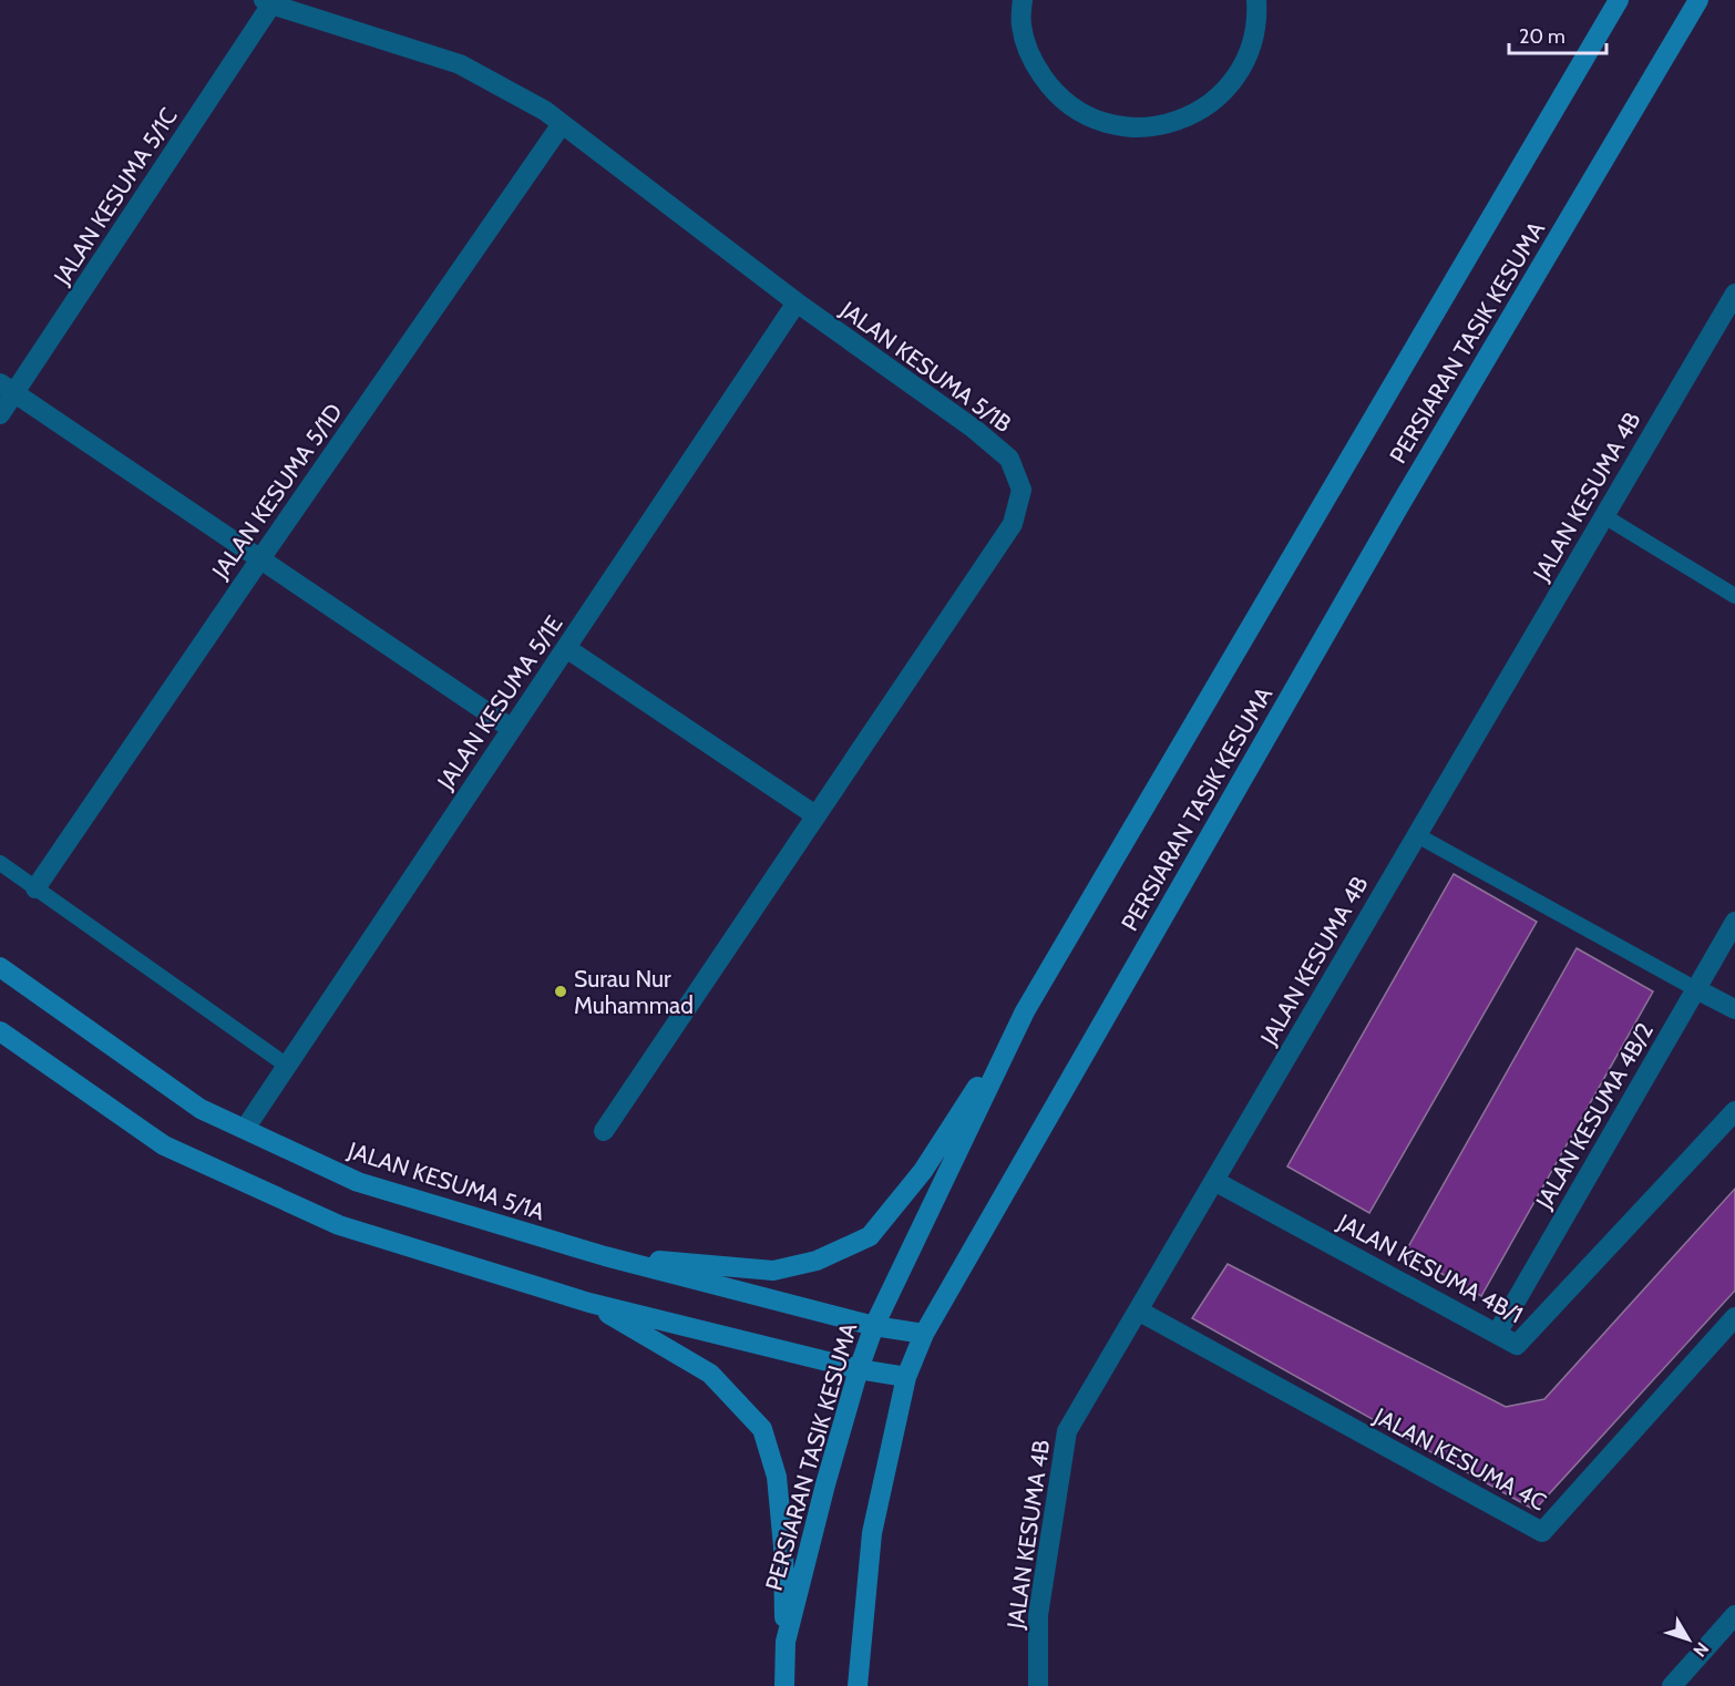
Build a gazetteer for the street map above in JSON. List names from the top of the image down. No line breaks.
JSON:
{"streets":{"street":["JALAN KESUMA 5/1C","PERSIARAN TASIK KESUMA","JALAN KESUMA 5/1B","JALAN KESUMA 5/1D","JALAN KESUMA 4B","JALAN KESUMA 5/1E","JALAN KESUMA 4B/2","JALAN KESUMA 5/1A","JALAN KESUMA 4B/1","JALAN KESUMA 4C"]},"crossings":[["JALAN KESUMA 5/1C","JALAN KESUMA 5/1B"],["PERSIARAN TASIK KESUMA","JALAN KESUMA 5/1A"],["JALAN KESUMA 5/1B","JALAN KESUMA 5/1D"],["JALAN KESUMA 5/1B","JALAN KESUMA 5/1E"],["JALAN KESUMA 4B","JALAN KESUMA 4B/1"],["JALAN KESUMA 4B","JALAN KESUMA 4C"],["JALAN KESUMA 5/1E","JALAN KESUMA 5/1A"],["JALAN KESUMA 4B/2","JALAN KESUMA 4B/1"]],"places":["Surau Nur Muhammad"],"scale_bar":"20 m","north":"bottom right"}
